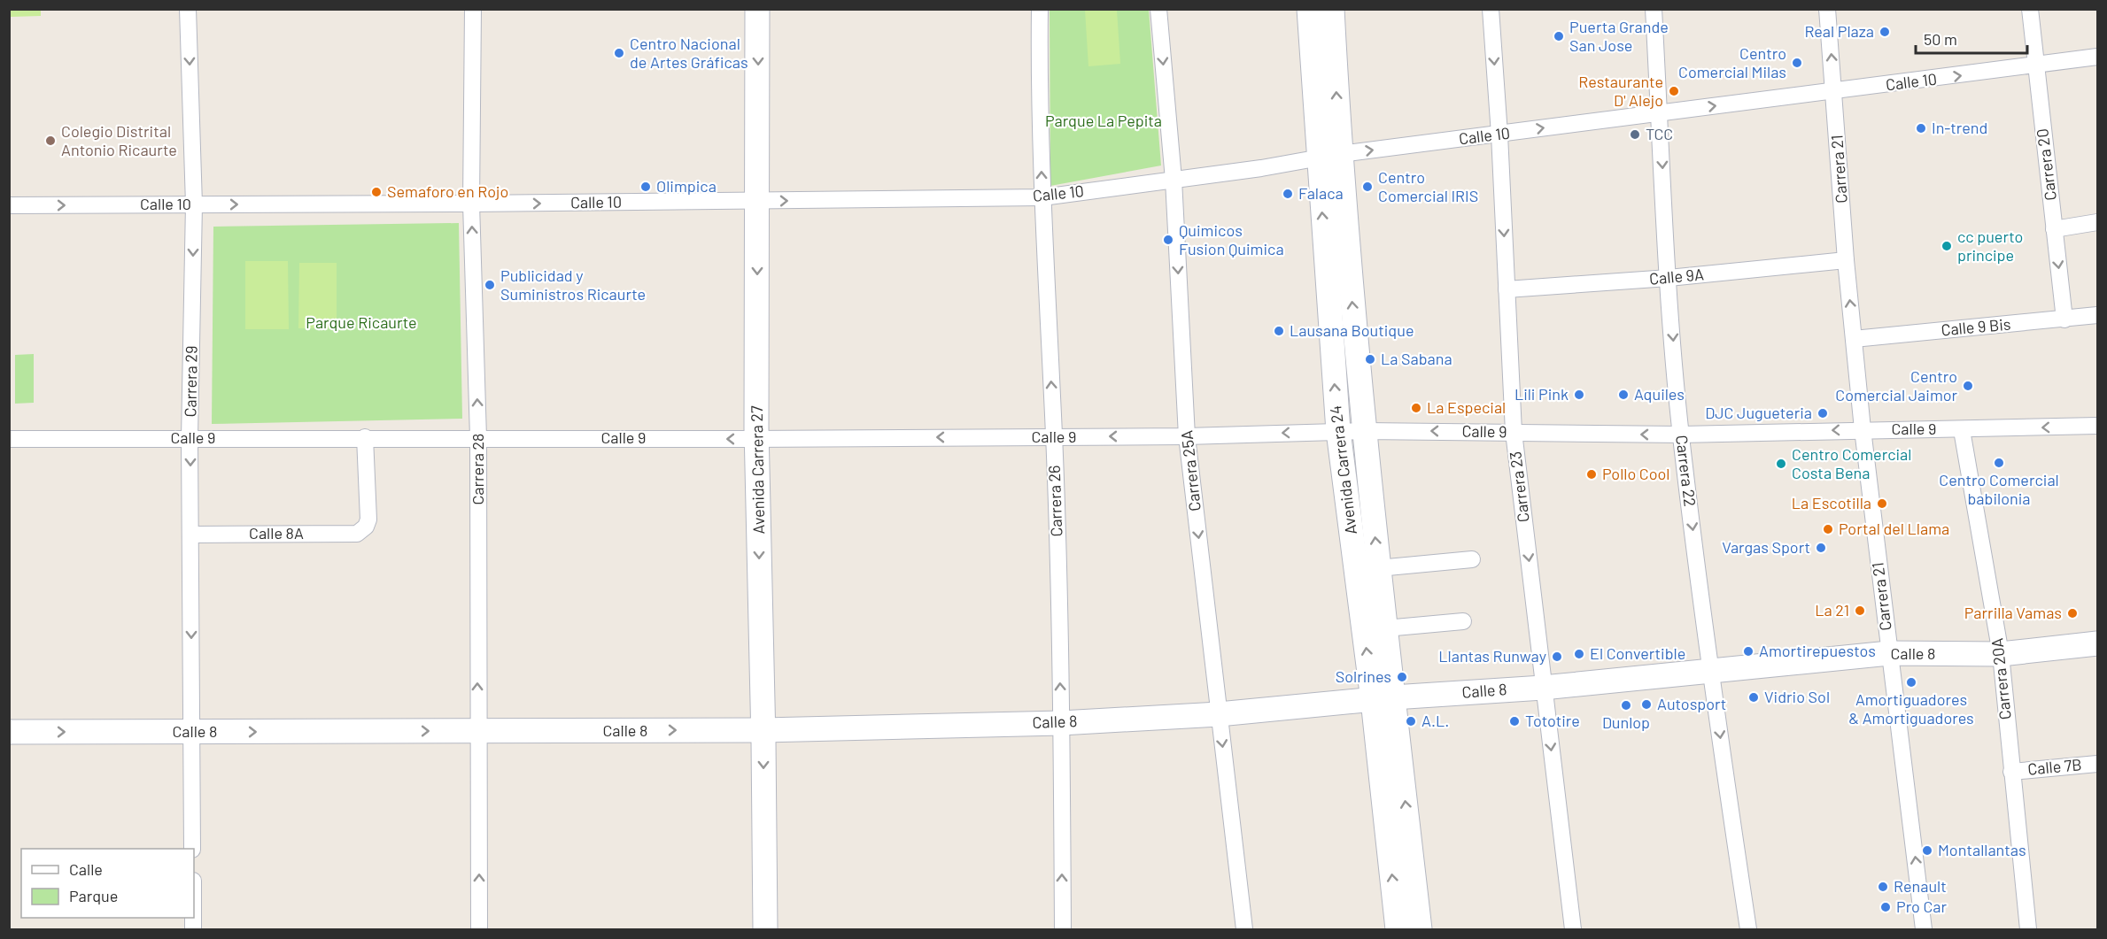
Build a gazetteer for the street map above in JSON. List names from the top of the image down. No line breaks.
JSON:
{"streets":{"main road":["Avenida Carrera 27","Avenida Carrera 24","Calle 8"],"street":["Calle 10","Carrera 20","Carrera 21","Calle 9A","Calle 9 Bis","Carrera 29","Calle 9","Carrera 28","Carrera 25A","Carrera 22","Carrera 23","Carrera 26","Calle 8A","Carrera 20A","Calle 7B"]},"crossings":[["Calle 10","Carrera 20"],["Calle 10","Carrera 21"],["Calle 10","Carrera 29"],["Calle 10","Carrera 28"],["Calle 10","Avenida Carrera 27"],["Calle 10","Avenida Carrera 24"],["Calle 10","Carrera 25A"],["Calle 10","Carrera 22"],["Calle 10","Carrera 23"],["Calle 10","Carrera 26"],["Carrera 20","Calle 9 Bis"],["Carrera 21","Calle 9A"],["Carrera 21","Calle 9 Bis"],["Carrera 21","Calle 9"],["Carrera 21","Calle 8"],["Calle 9A","Carrera 22"],["Calle 9A","Carrera 23"],["Carrera 29","Calle 9"],["Carrera 29","Calle 8A"],["Carrera 29","Calle 8"],["Calle 9","Carrera 28"],["Calle 9","Avenida Carrera 27"],["Calle 9","Avenida Carrera 24"],["Calle 9","Carrera 25A"],["Calle 9","Carrera 22"],["Calle 9","Carrera 23"],["Calle 9","Carrera 26"],["Calle 9","Calle 8A"],["Calle 9","Carrera 20A"],["Carrera 28","Calle 8"],["Avenida Carrera 27","Calle 8"],["Avenida Carrera 24","Calle 8"],["Carrera 25A","Calle 8"],["Carrera 22","Calle 8"],["Carrera 23","Calle 8"],["Carrera 26","Calle 8"],["Calle 8","Carrera 20A"],["Carrera 20A","Calle 7B"]],"one_way":["Calle 10","Carrera 21","Carrera 29","Calle 9","Carrera 28","Avenida Carrera 27","Avenida Carrera 24","Carrera 25A","Carrera 22","Carrera 23","Carrera 26","Calle 8"],"parks":["Parque La Pepita","Parque Ricaurte"],"places":["Real Plaza","Puerta Grande San Jose","Centro Nacional de Artes Gráficas","Centro Comercial Milas","Restaurante D' Alejo","In-trend","TCC","Colegio Distrital Antonio Ricaurte","Olimpica","Centro Comercial IRIS","Semaforo en Rojo","Falaca","Quimicos Fusion Quimica","cc puerto principe","Publicidad y Suministros Ricaurte","Lausana Boutique","La Sabana","Centro Comercial Jaimor","Lili Pink","Aquiles","La Especial","DJC Jugueteria","Centro Comercial babilonia","Centro Comercial Costa Bena","Pollo Cool","La Escotilla","Portal del Llama","Vargas Sport","La 21","Parrilla Vamas","Amortirepuestos","El Convertible","Llantas Runway","Solrines","Amortiguadores & Amortiguadores","Vidrio Sol","Autosport","Dunlop","A.L.","Tototire","Montallantas","Renault","Pro Car"],"legend":["Calle","Parque"],"scale_bar":"50 m"}
